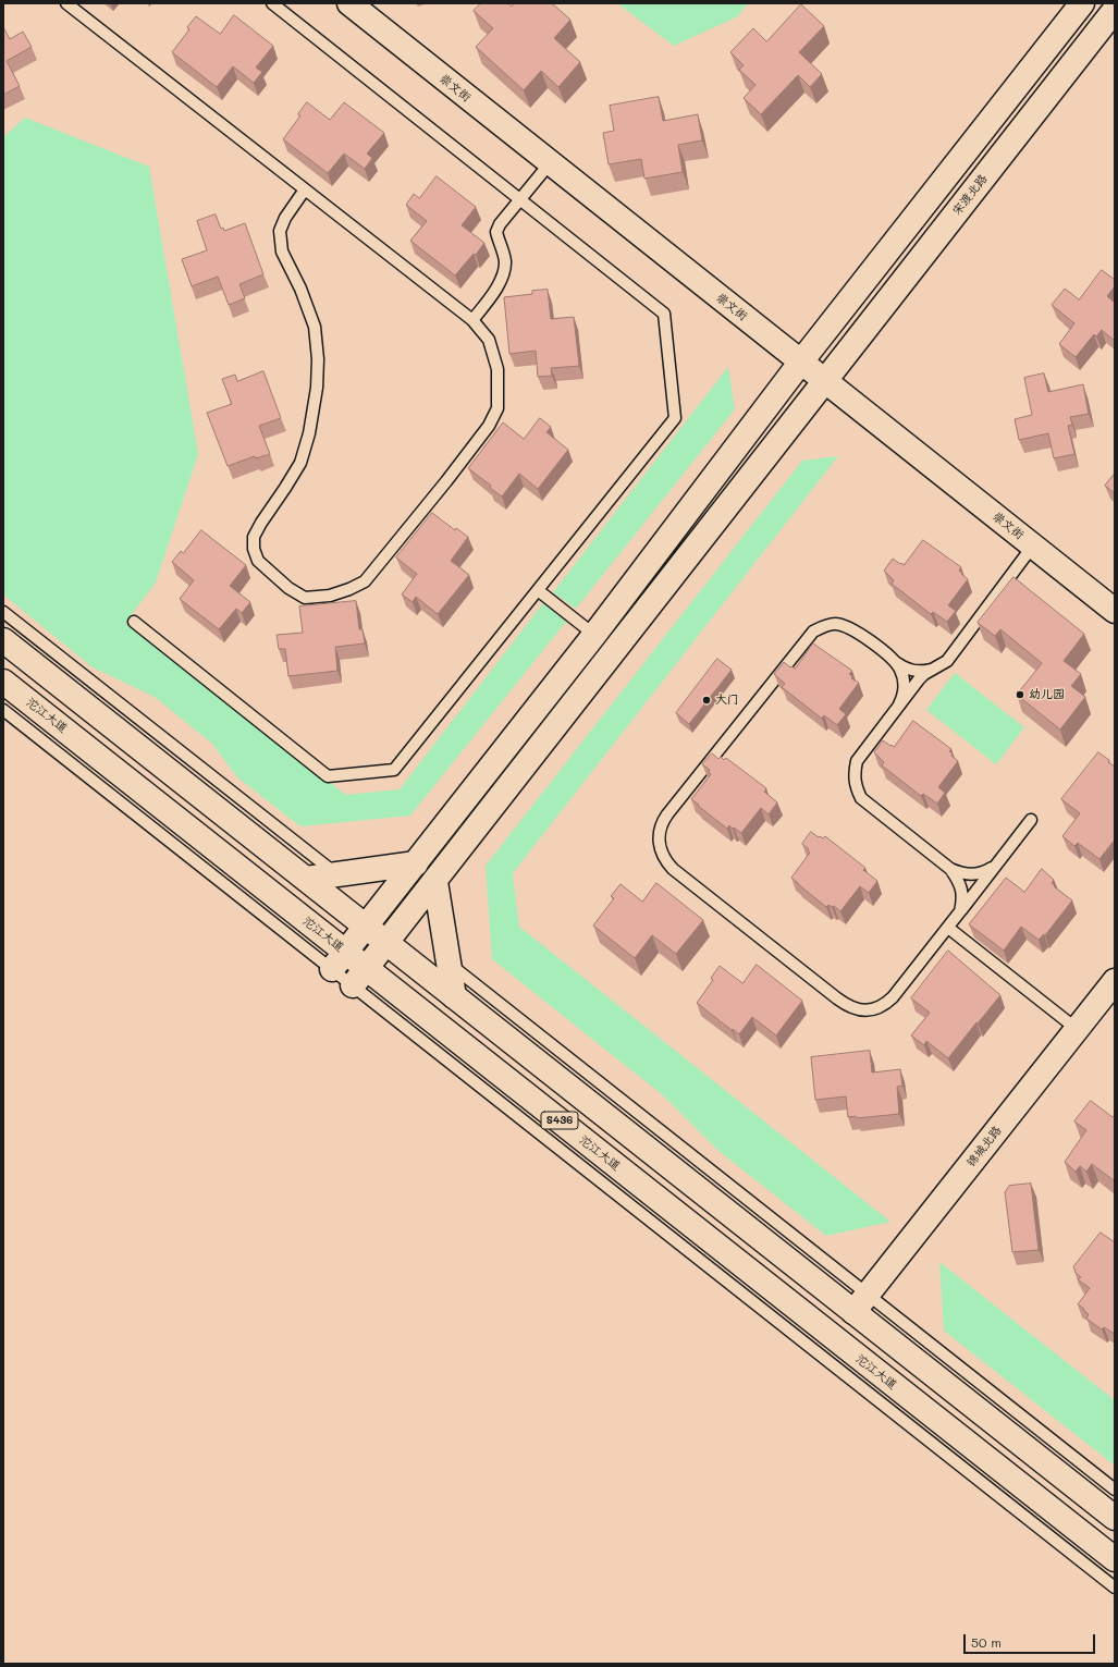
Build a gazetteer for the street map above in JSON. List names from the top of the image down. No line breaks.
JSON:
{"streets":{"main road":["崇文街","宋渡北路","沱江大道","S436","锦城北路"]},"crossings":[["崇文街","宋渡北路"],["宋渡北路","沱江大道"],["宋渡北路","S436"],["S436","锦城北路"]],"places":["幼儿园","大门"],"scale_bar":"50 m"}
